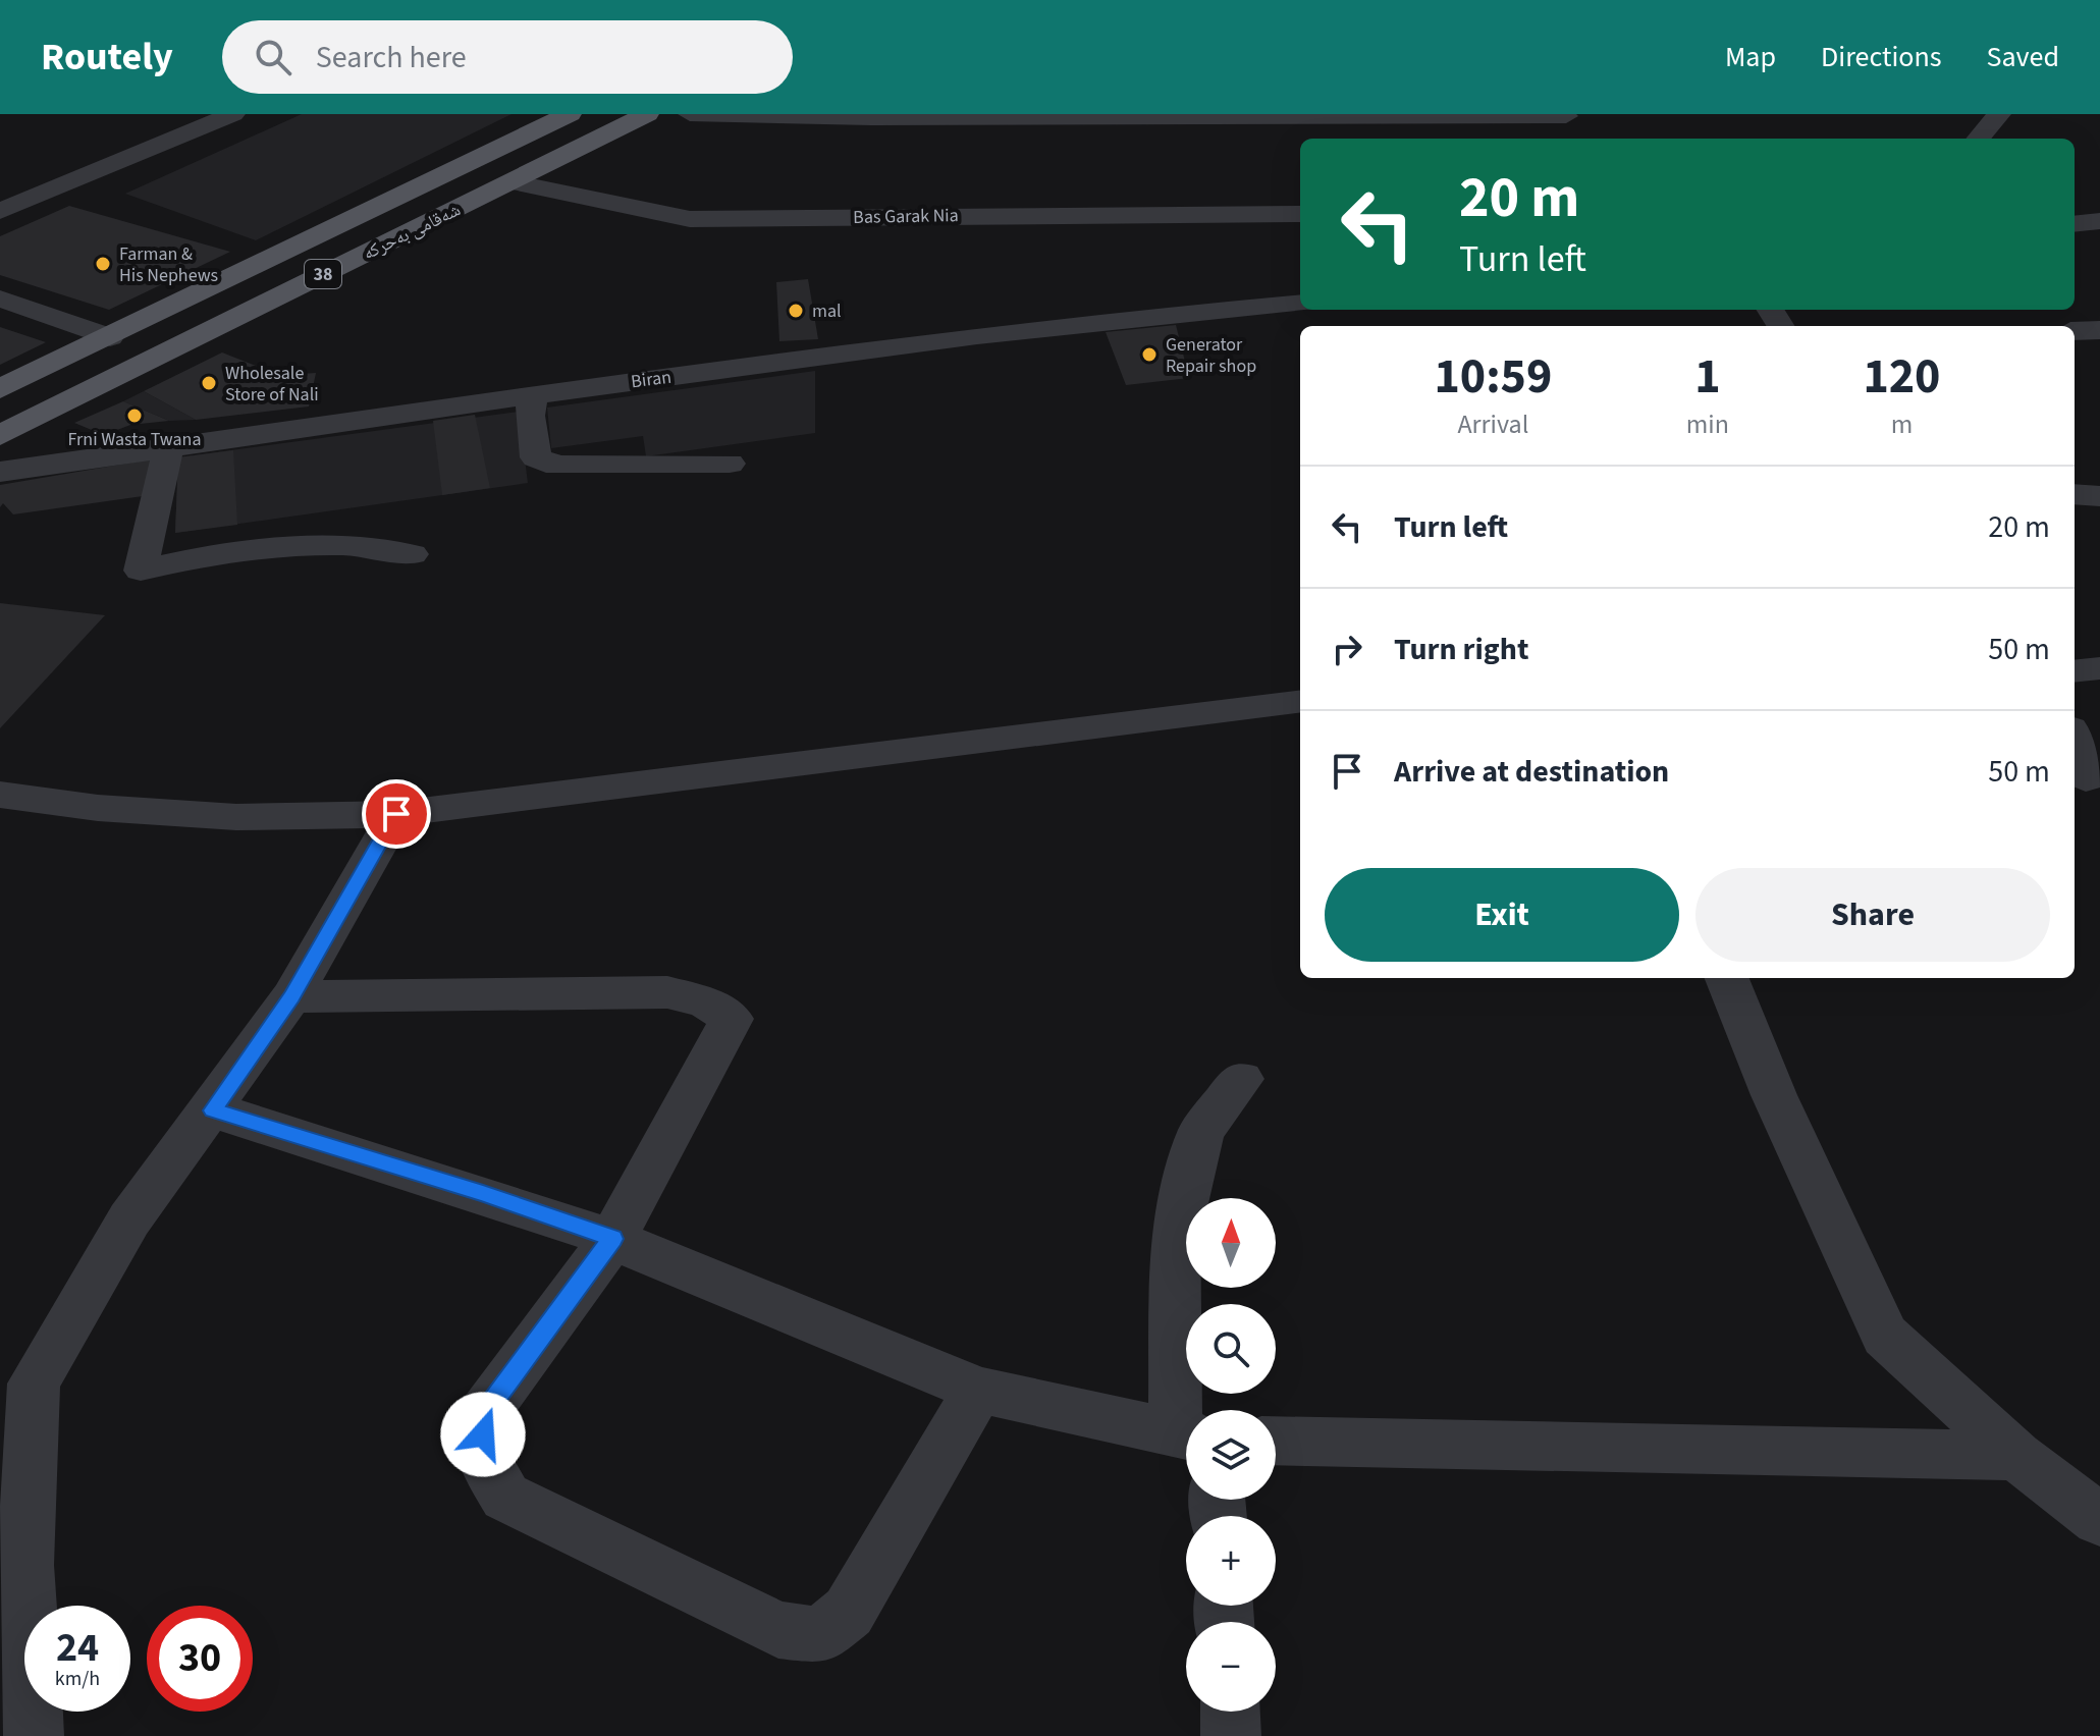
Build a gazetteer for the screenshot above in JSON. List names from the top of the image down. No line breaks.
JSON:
{"streets":{"main road":["شەقامی بەحرکە","38"],"street":["Bas Garak Nia","Biran"]},"crossings":[["Bas Garak Nia","شەقامی بەحرکە"]],"places":["Farman & His Nephews","mal","Generator Repair shop","Wholesale Store of Nali","Frni Wasta Twana"],"north":"top","page":{"header":"Routely","search":"Search here","nav":["Map","Directions","Saved"],"turn":["20 m","Turn left"],"eta":["10:59","Arrival","1","min","120","m"],"list":[{"name":"Turn left","value":"20 m"},{"name":"Turn right","value":"50 m"},{"name":"Arrive at destination","value":"50 m"}],"buttons":["Exit","Share"],"map_buttons":["+","−"],"speed":"24 km/h","limit":"30"}}
